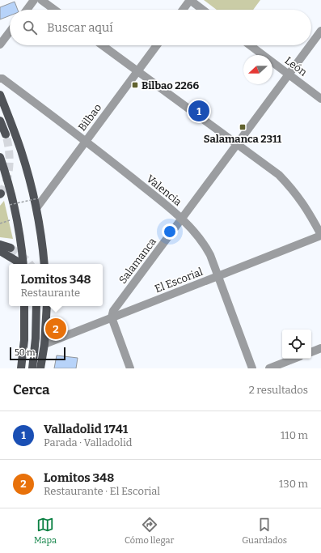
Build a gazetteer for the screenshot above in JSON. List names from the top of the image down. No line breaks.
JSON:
{"streets":{"street":["León","Bilbao","Valencia","Salamanca","El Escorial"]},"crossings":[["León","Salamanca"],["Bilbao","Valencia"],["Valencia","Salamanca"],["Valencia","El Escorial"],["Salamanca","El Escorial"]],"places":{"transit":["Bilbao 2266","Salamanca 2311"]},"scale_bar":"50 m","north":"left","page":{"search":"Buscar aquí","pins":["1","2"],"popup":["Lomitos 348","Restaurante"],"scale":"50 m","heading":["Cerca","2 resultados"],"list":[{"mark":"1","name":"Valladolid 1741","note":"Parada · Valladolid","value":"110 m"},{"mark":"2","name":"Lomitos 348","note":"Restaurante · El Escorial","value":"130 m"}],"nav":["Mapa","Cómo llegar","Guardados"]}}
